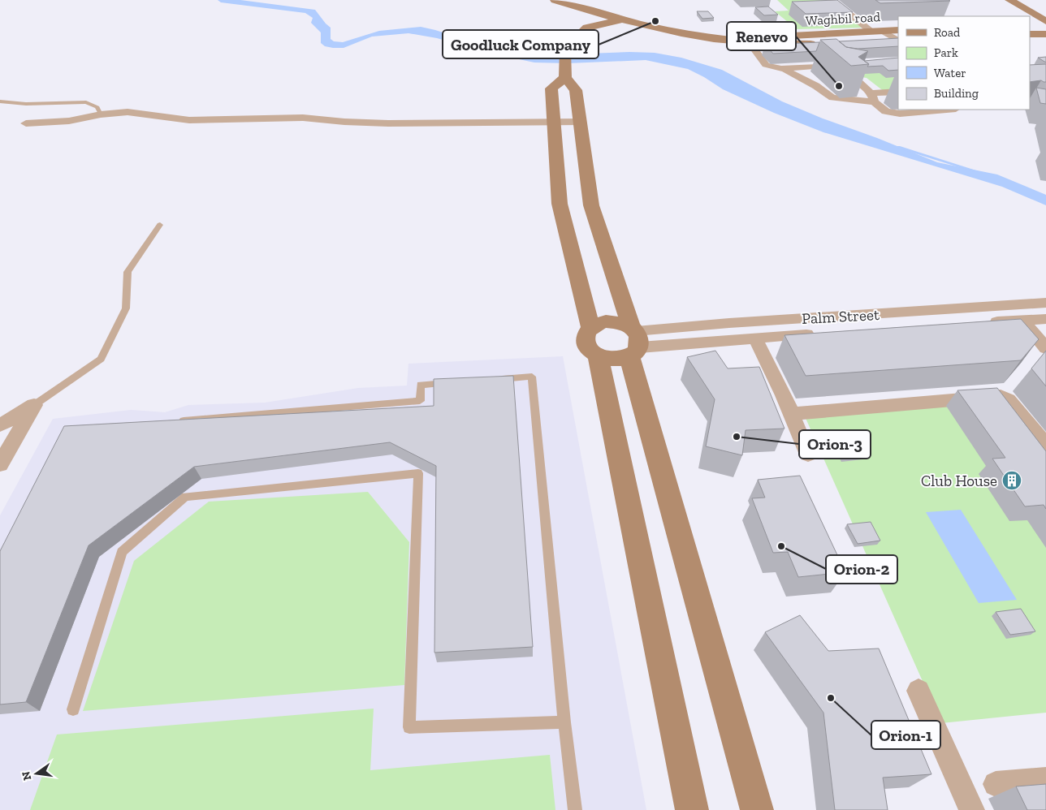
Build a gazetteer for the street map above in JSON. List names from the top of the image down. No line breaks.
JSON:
{"streets":{"main road":["Waghbil road"],"street":["Palm Street"]},"places":{"other":["Goodluck Company","Renevo","Orion-3","Orion-2","Orion-1"],"building":["Club House"]},"legend":["Road","Park","Water","Building"],"north":"left"}
